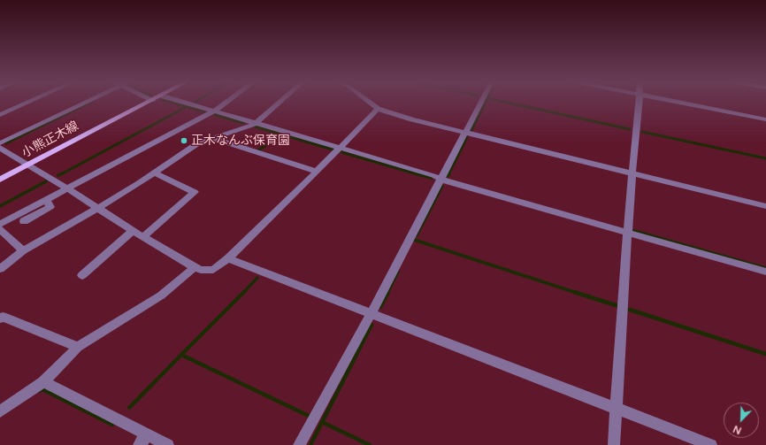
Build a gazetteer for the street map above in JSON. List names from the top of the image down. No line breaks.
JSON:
{"streets":{"main road":["小熊正木線"]},"places":["正木なんぶ保育園"],"north":"bottom left"}
